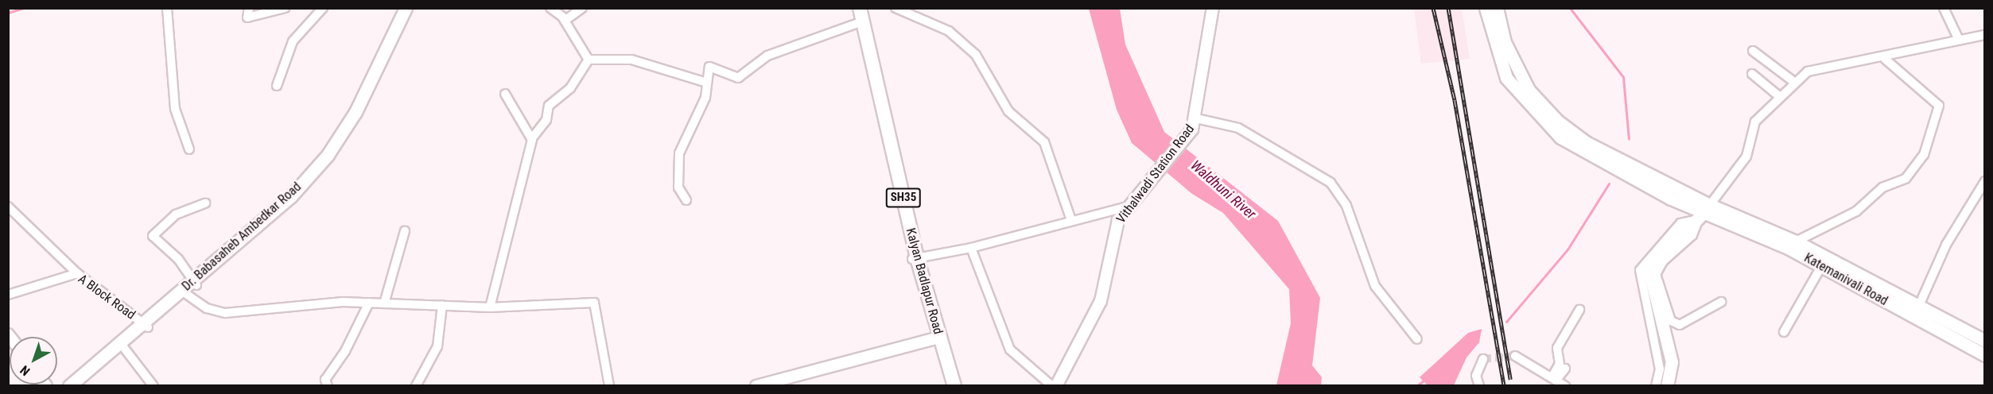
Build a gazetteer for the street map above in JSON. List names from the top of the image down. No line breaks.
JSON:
{"streets":{"main road":["SH35","Dr. Babasaheb Ambedkar Road","Katemanivali Road","Kalyan Badlapur Road"],"street":["Vithalwadi Station Road","A Block Road"]},"crossings":[["Dr. Babasaheb Ambedkar Road","A Block Road"]],"water":["Waldhuni River"],"north":"bottom left"}
